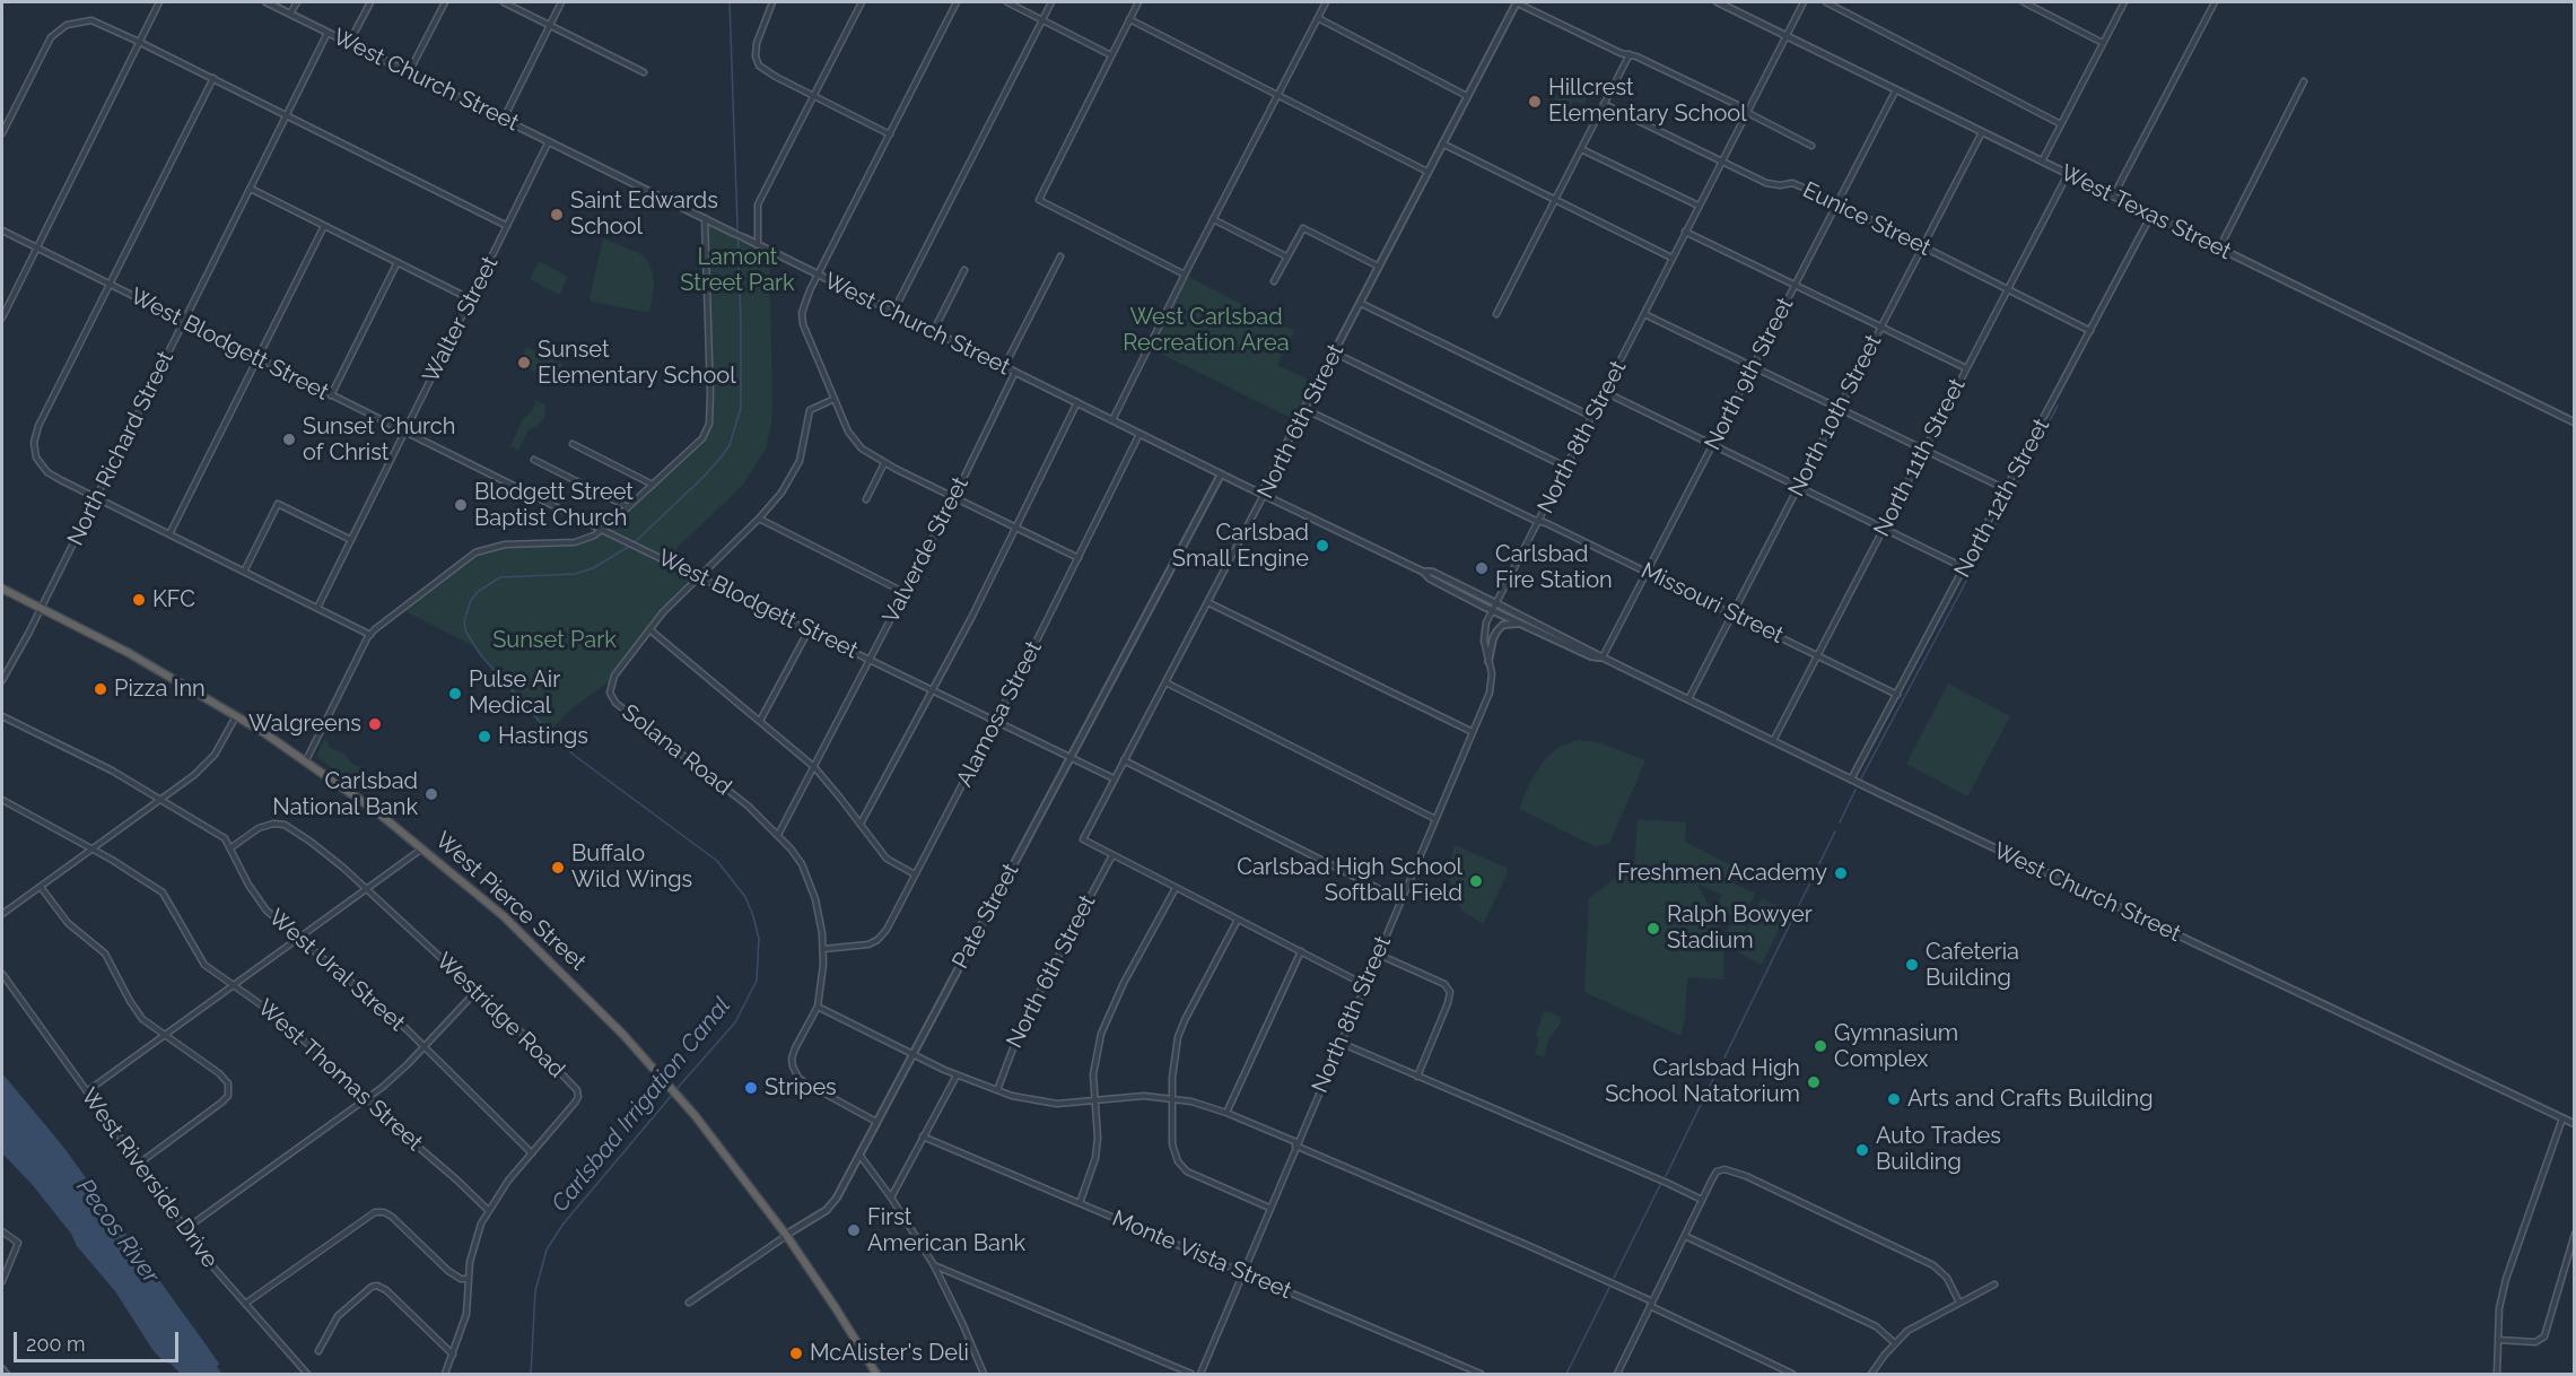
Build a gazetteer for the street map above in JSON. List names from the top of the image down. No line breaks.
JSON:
{"streets":{"highway":["West Pierce Street"],"street":["West Church Street","West Texas Street","Eunice Street","Walter Street","West Blodgett Street","North 9th Street","North 10th Street","North 6th Street","North 8th Street","North Richard Street","North 11th Street","North 12th Street","Valverde Street","Missouri Street","Alamosa Street","Solana Road","Pate Street","West Ural Street","Westridge Road","West Thomas Street","West Riverside Drive","Monte Vista Street"]},"crossings":[["West Church Street","Walter Street"],["West Church Street","North 9th Street"],["West Church Street","North 10th Street"],["West Church Street","North 6th Street"],["West Church Street","North 8th Street"],["West Church Street","North Richard Street"],["West Church Street","North 11th Street"],["West Church Street","North 12th Street"],["West Church Street","Valverde Street"],["West Church Street","Alamosa Street"],["West Church Street","Pate Street"],["West Texas Street","North 9th Street"],["West Texas Street","North 10th Street"],["West Texas Street","North 8th Street"],["West Texas Street","North 11th Street"],["West Texas Street","North 12th Street"],["Eunice Street","North 9th Street"],["Eunice Street","North 10th Street"],["Eunice Street","North 8th Street"],["Eunice Street","North 11th Street"],["Eunice Street","North 12th Street"],["Walter Street","West Blodgett Street"],["West Blodgett Street","North 6th Street"],["West Blodgett Street","North Richard Street"],["West Blodgett Street","Valverde Street"],["West Blodgett Street","Alamosa Street"],["West Blodgett Street","Solana Road"],["West Blodgett Street","Pate Street"],["North 9th Street","Missouri Street"],["North 10th Street","Missouri Street"],["North 6th Street","Missouri Street"],["North 8th Street","Missouri Street"],["North 8th Street","Monte Vista Street"],["North Richard Street","West Pierce Street"],["North 11th Street","Missouri Street"],["North 12th Street","Missouri Street"],["Valverde Street","Solana Road"],["Alamosa Street","Solana Road"],["Solana Road","Pate Street"],["West Pierce Street","Pate Street"],["West Ural Street","Westridge Road"],["Westridge Road","West Thomas Street"]],"water":["Carlsbad Irrigation Canal","Pecos River"],"parks":["Lamont Street Park","West Carlsbad Recreation Area","Sunset Park"],"places":["Hillcrest Elementary School","Saint Edwards School","Sunset Elementary School","Sunset Church of Christ","Blodgett Street Baptist Church","Carlsbad Small Engine","Carlsbad Fire Station","KFC","Pizza Inn","Pulse Air Medical","Walgreens","Hastings","Carlsbad National Bank","Buffalo Wild Wings","Freshmen Academy","Carlsbad High School Softball Field","Ralph Bowyer Stadium","Cafeteria Building","Gymnasium Complex","Carlsbad High School Natatorium","Stripes","Arts and Crafts Building","Auto Trades Building","First American Bank","McAlister's Deli"],"scale_bar":"200 m"}
